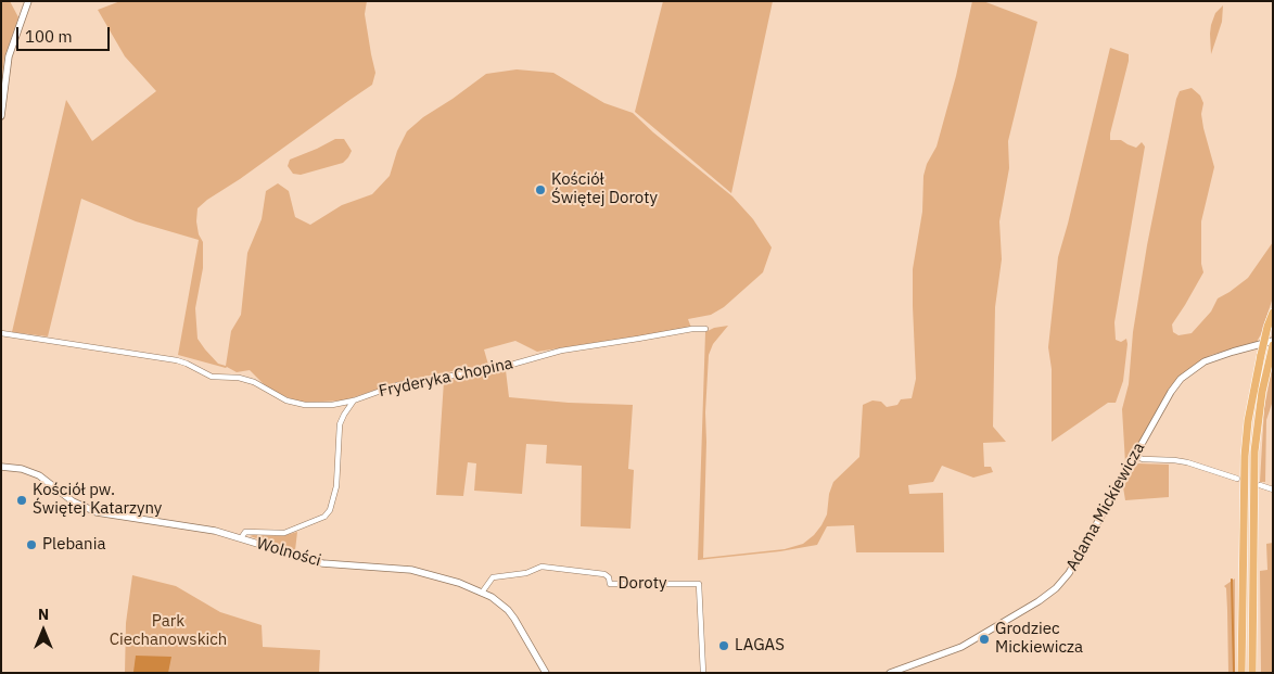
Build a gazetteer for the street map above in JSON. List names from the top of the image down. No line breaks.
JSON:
{"streets":{"street":["Fryderyka Chopina","Adama Mickiewicza","Wolności","Doroty"]},"crossings":[["Wolności","Doroty"]],"parks":["Park Ciechanowskich"],"places":["Kościół Świętej Doroty","Kościół pw. Świętej Katarzyny","Plebania","Grodziec Mickiewicza","LAGAS"],"scale_bar":"100 m","north":"top"}
